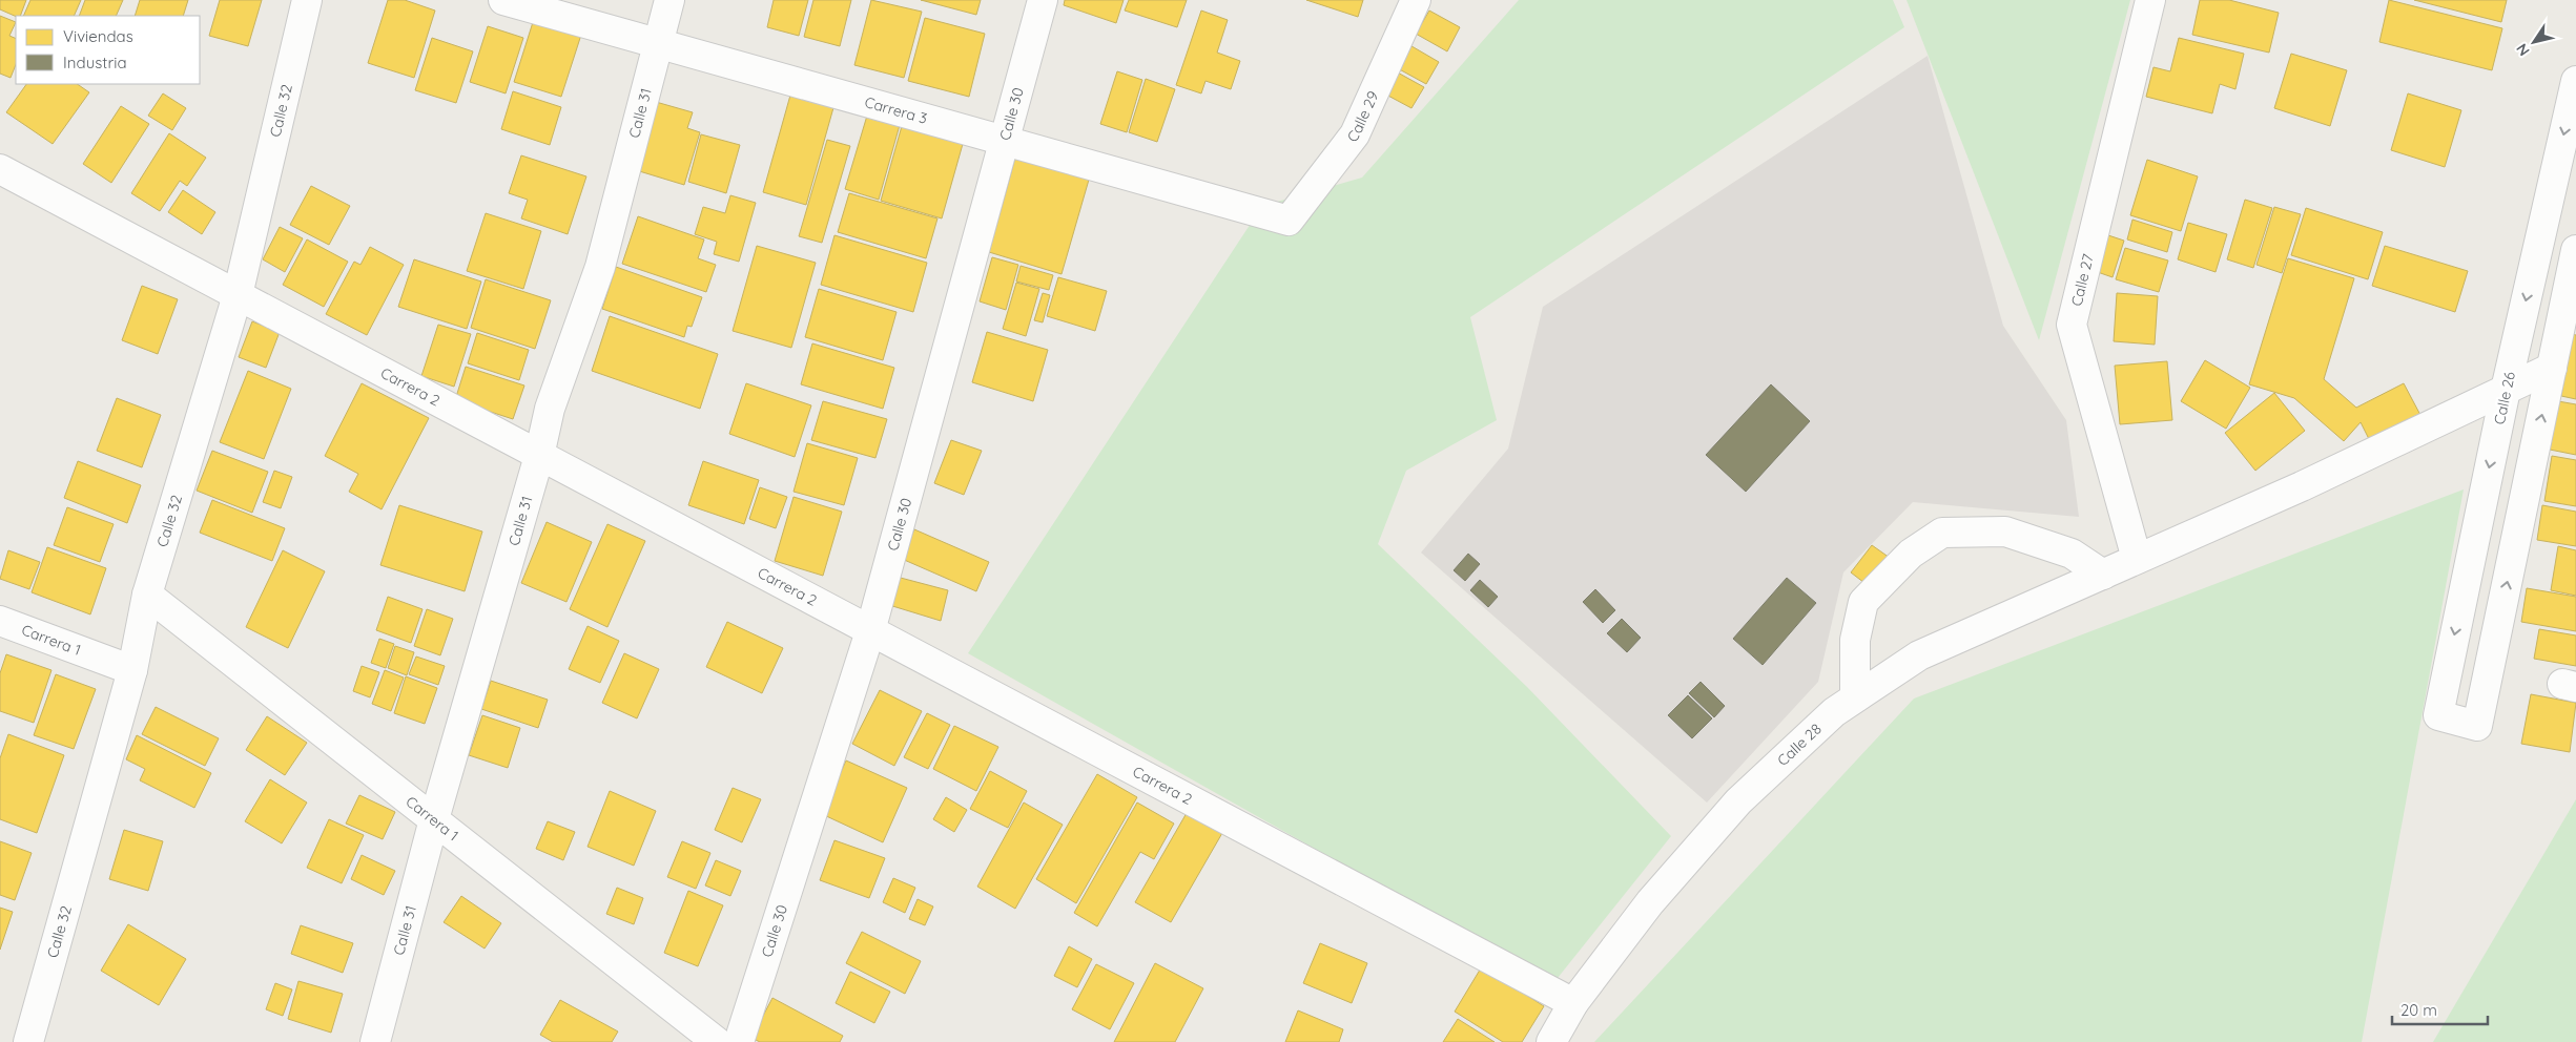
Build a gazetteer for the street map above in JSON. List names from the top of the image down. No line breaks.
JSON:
{"streets":{"street":["Carrera 3","Calle 32","Calle 31","Calle 30","Calle 29","Calle 27","Carrera 2","Calle 26","Carrera 1","Calle 28"]},"crossings":[["Carrera 3","Calle 31"],["Carrera 3","Calle 30"],["Carrera 3","Calle 29"],["Calle 32","Carrera 2"],["Calle 32","Carrera 1"],["Calle 31","Carrera 2"],["Calle 31","Carrera 1"],["Calle 30","Carrera 2"],["Calle 27","Calle 28"],["Carrera 2","Calle 28"],["Calle 26","Calle 28"]],"legend":["Viviendas","Industria"],"scale_bar":"20 m","north":"bottom left"}
